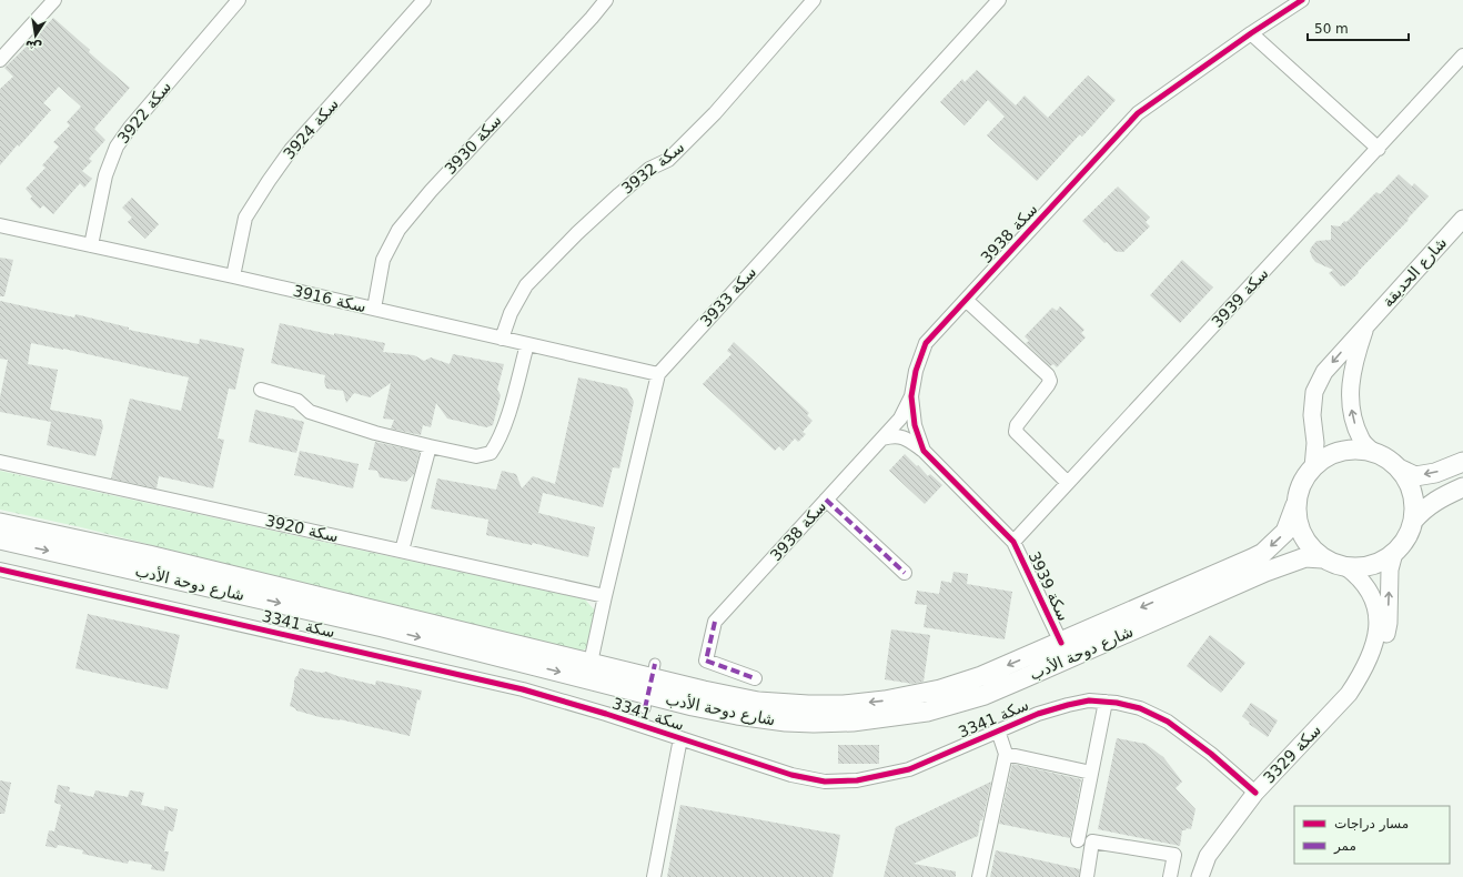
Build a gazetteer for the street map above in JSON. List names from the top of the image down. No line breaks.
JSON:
{"streets":{"main road":["شارع دوحة الأدب"],"street":["سكة 3922","سكة 3924","سكة 3930","سكة 3932","سكة 3938","شارع الحديقة","سكة 3933","سكة 3939","سكة 3916","سكة 3920","سكة 3341","سكة 3329"]},"crossings":[["سكة 3922","سكة 3916"],["سكة 3924","سكة 3916"],["سكة 3930","سكة 3916"],["سكة 3932","سكة 3916"],["سكة 3938","سكة 3939"],["شارع الحديقة","شارع دوحة الأدب"],["شارع الحديقة","سكة 3329"],["سكة 3933","سكة 3916"],["سكة 3933","سكة 3920"],["سكة 3933","شارع دوحة الأدب"],["سكة 3939","شارع دوحة الأدب"],["شارع دوحة الأدب","سكة 3329"],["سكة 3341","سكة 3329"]],"legend":["مسار دراجات","ممر"],"scale_bar":"50 m","north":"bottom"}
